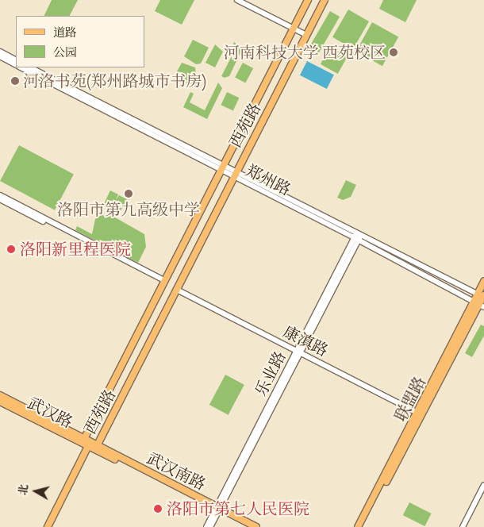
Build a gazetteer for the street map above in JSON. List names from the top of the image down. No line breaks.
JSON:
{"streets":{"main road":["西苑路","联盟路","武汉路","武汉南路"],"street":["郑州路","康滇路","乐业路"]},"crossings":[["西苑路","郑州路"],["西苑路","康滇路"],["西苑路","武汉路"],["西苑路","武汉南路"],["郑州路","乐业路"],["郑州路","联盟路"],["康滇路","乐业路"],["康滇路","联盟路"],["乐业路","武汉南路"],["武汉路","武汉南路"]],"places":["河南科技大学 西苑校区","河洛书苑(郑州路城市书房)","洛阳市第九高级中学","洛阳新里程医院","洛阳市第七人民医院"],"legend":["道路","公园"],"north":"left"}
